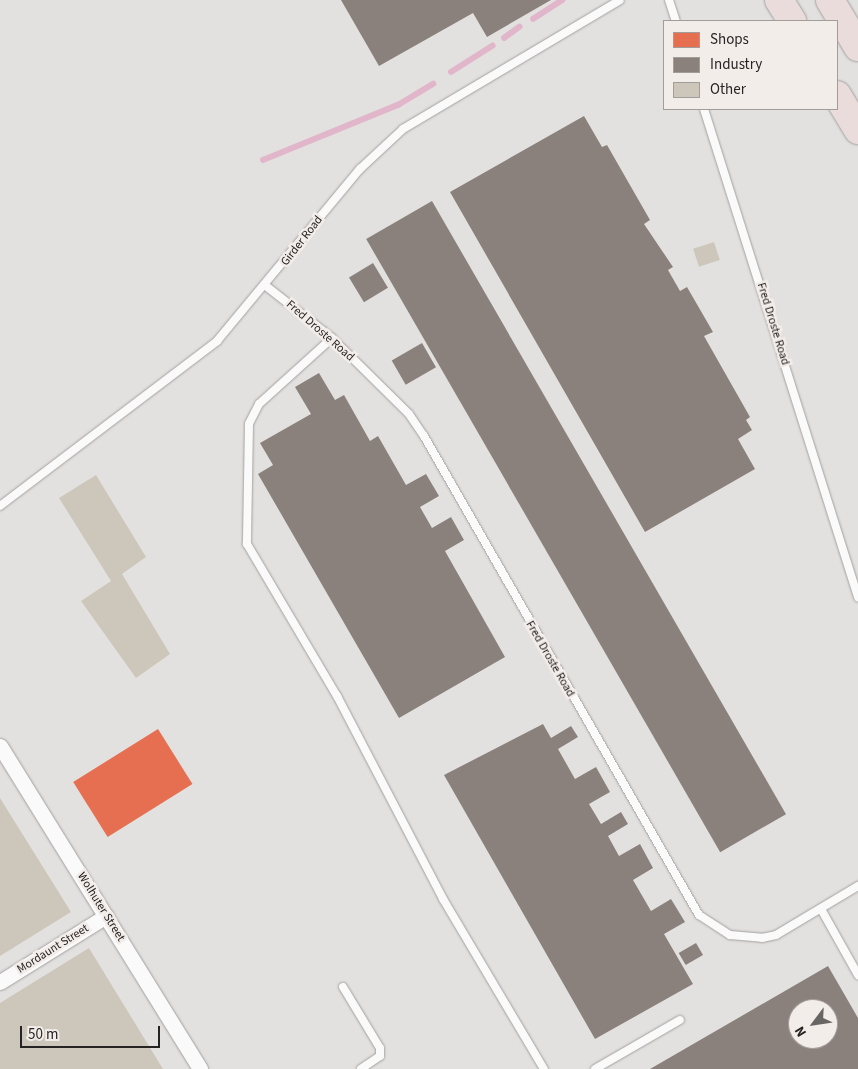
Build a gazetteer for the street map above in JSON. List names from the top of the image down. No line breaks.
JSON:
{"streets":{"street":["Wolhuter Street","Mordaunt Street"],"lane":["Girder Road","Fred Droste Road"]},"crossings":[["Girder Road","Fred Droste Road"],["Wolhuter Street","Mordaunt Street"]],"legend":["Shops","Industry","Other"],"scale_bar":"50 m","north":"bottom left"}
